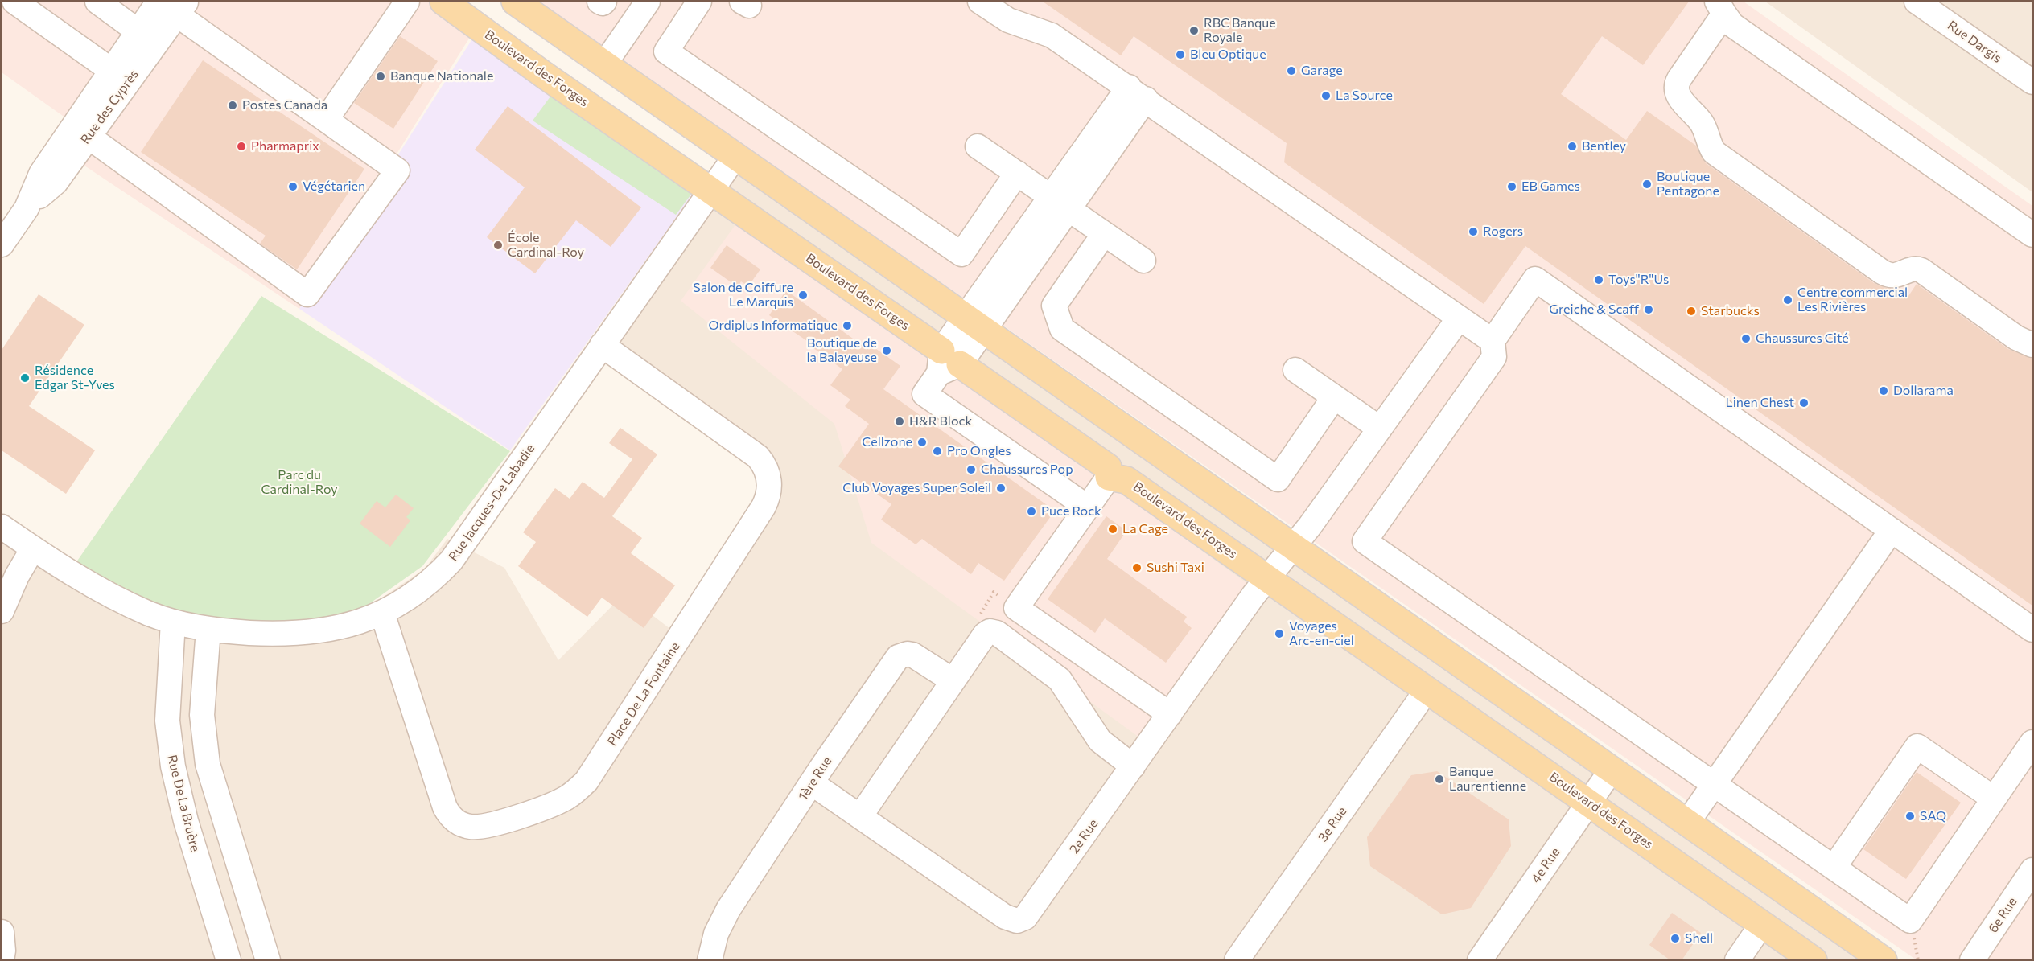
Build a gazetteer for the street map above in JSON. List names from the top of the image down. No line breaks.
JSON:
{"streets":{"main road":["Boulevard des Forges"],"street":["Rue Dargis","Rue des Cyprès","Rue Jacques-De Labadie","Place De La Fontaine","1ère Rue","Rue De La Bruère","3e Rue","2e Rue","4e Rue","6e Rue"]},"crossings":[["Boulevard des Forges","Rue Jacques-De Labadie"],["Boulevard des Forges","3e Rue"],["Boulevard des Forges","2e Rue"],["Boulevard des Forges","4e Rue"],["Rue Jacques-De Labadie","Place De La Fontaine"],["Rue Jacques-De Labadie","Rue De La Bruère"],["1ère Rue","2e Rue"]],"parks":["Parc du Cardinal-Roy"],"places":["RBC Banque Royale","Bleu Optique","Garage","Banque Nationale","La Source","Postes Canada","Pharmaprix","Bentley","Boutique Pentagone","Végétarien","EB Games","Rogers","École Cardinal-Roy","Toys\"R\"Us","Salon de Coiffure Le Marquis","Centre commercial Les Rivières","Greiche & Scaff","Starbucks","Ordiplus Informatique","Chaussures Cité","Boutique de la Balayeuse","Résidence Edgar St-Yves","Dollarama","Linen Chest","H&R Block","Cellzone","Pro Ongles","Chaussures Pop","Club Voyages Super Soleil","Puce Rock","La Cage","Sushi Taxi","Voyages Arc-en-ciel","Banque Laurentienne","SAQ","Shell"]}
